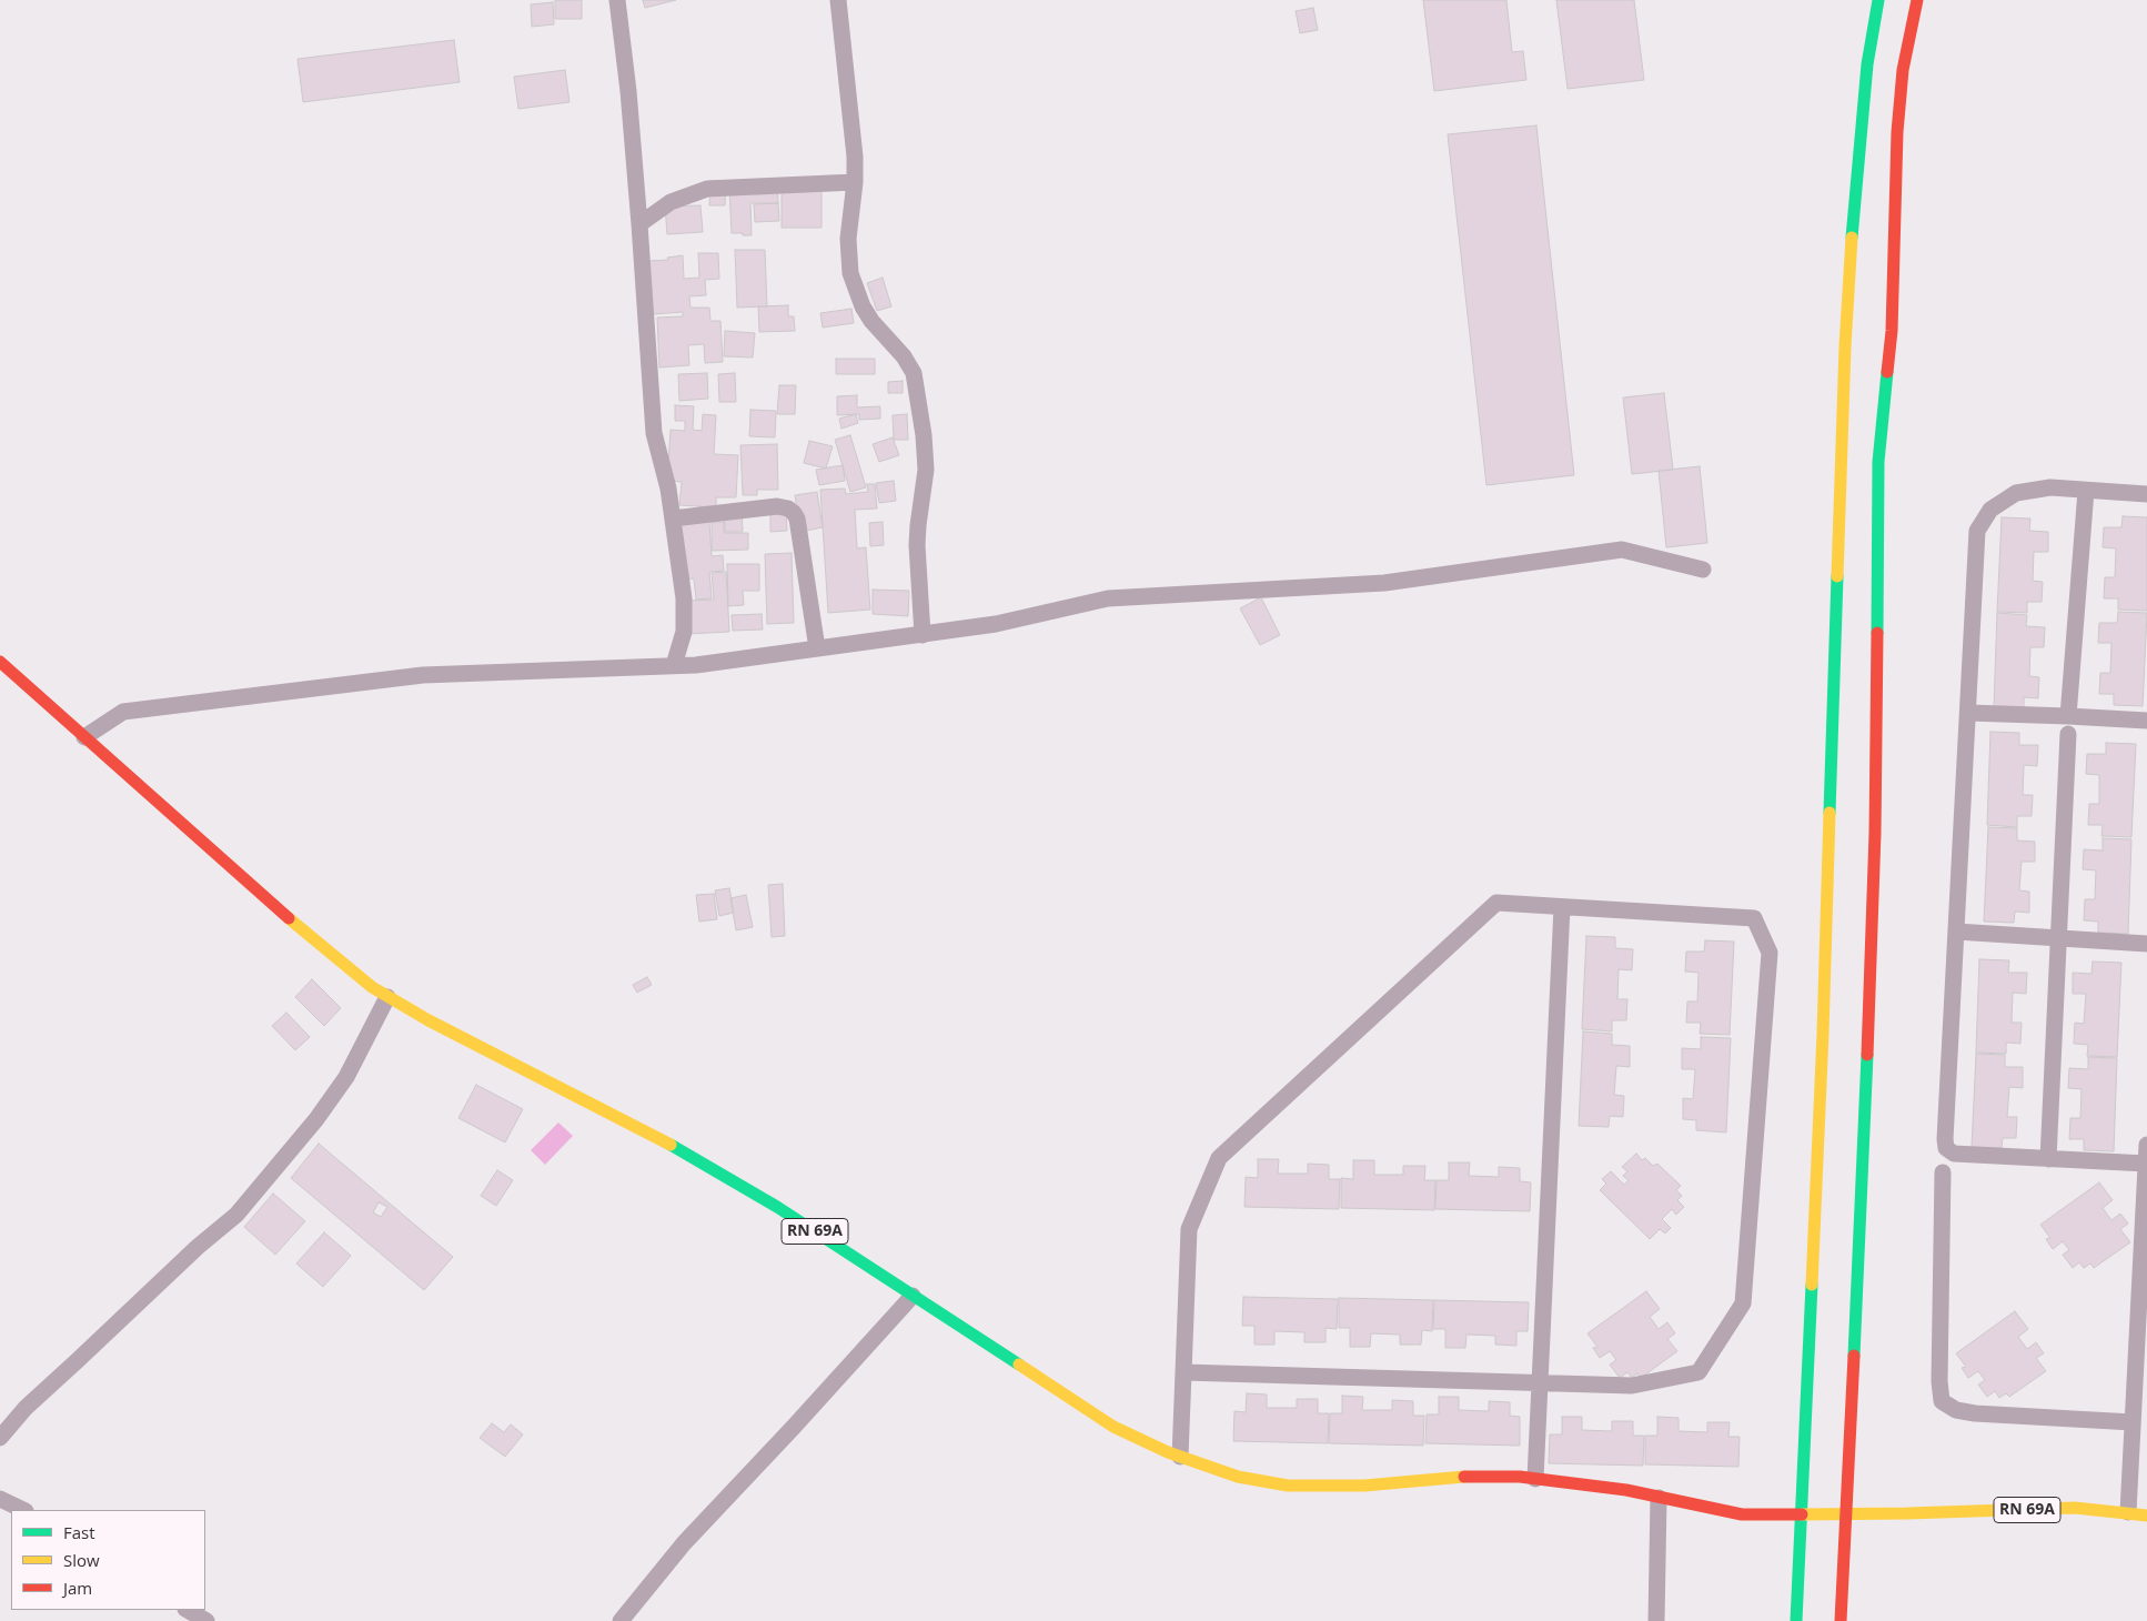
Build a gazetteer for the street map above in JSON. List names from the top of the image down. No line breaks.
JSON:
{"streets":{"main road":["RN 69A"]},"legend":["Fast","Slow","Jam"]}
